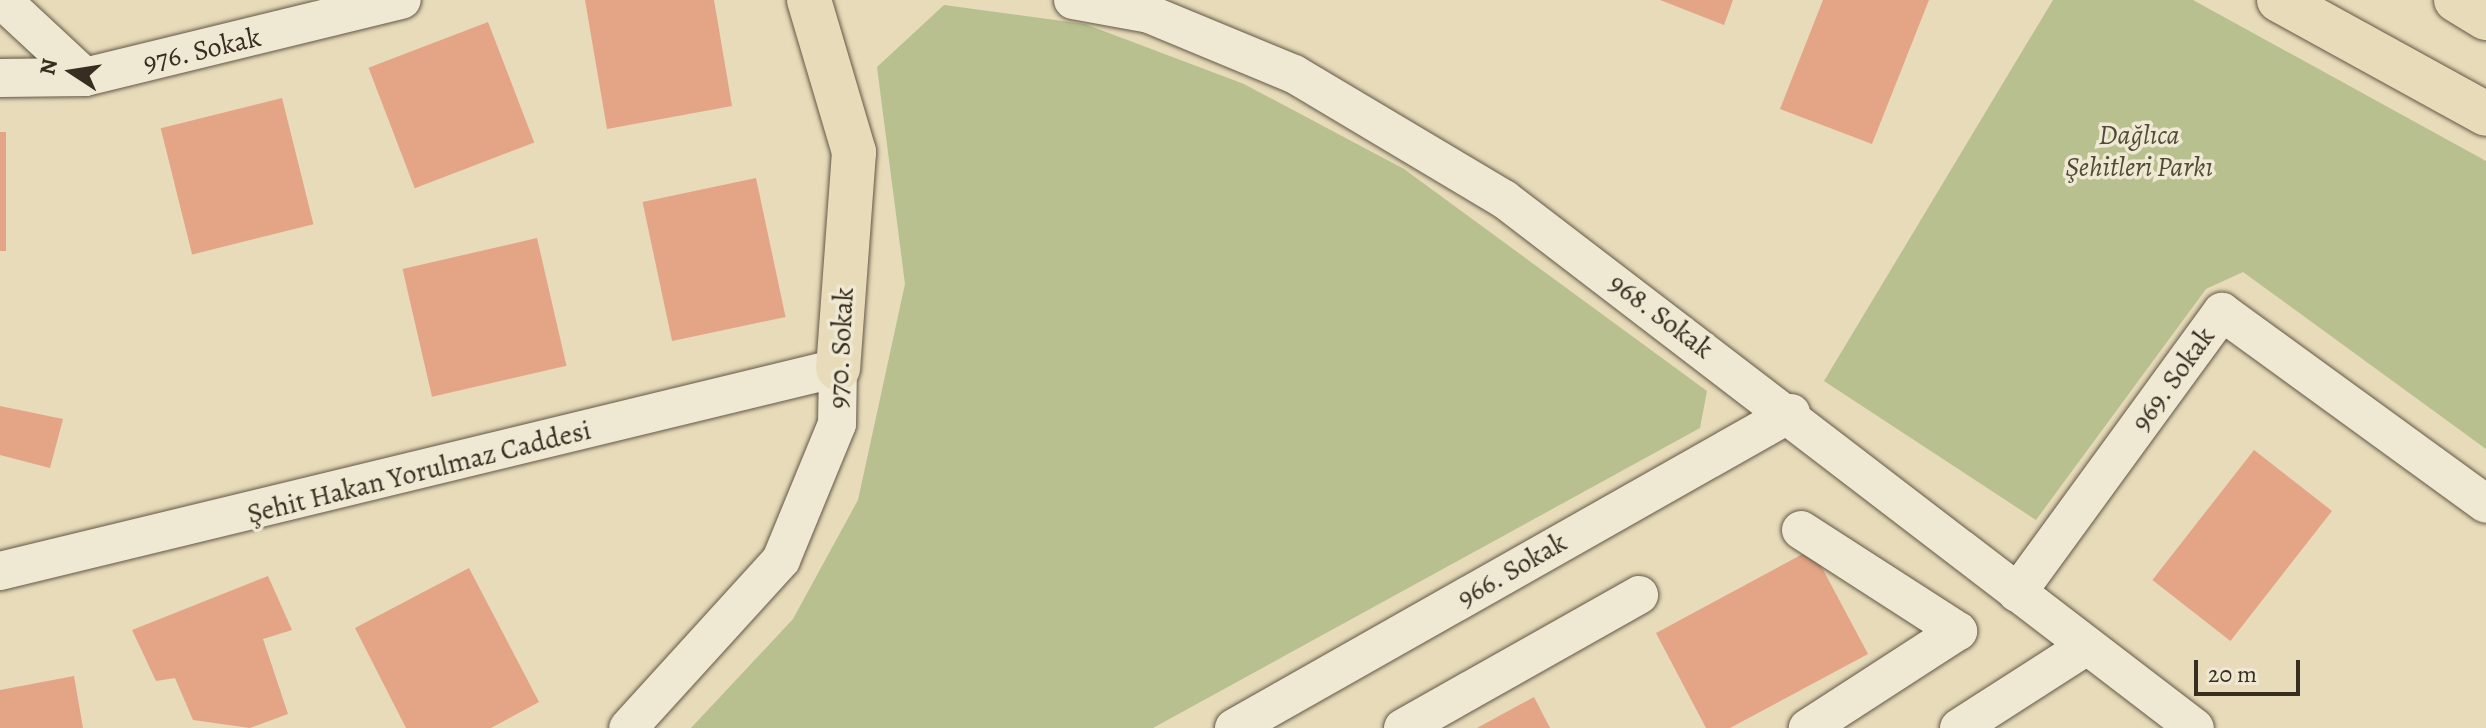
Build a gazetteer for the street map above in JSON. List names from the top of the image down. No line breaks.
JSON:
{"streets":{"main road":["970. Sokak"],"street":["976. Sokak","968. Sokak","969. Sokak","Şehit Hakan Yorulmaz Caddesi","966. Sokak"]},"crossings":[["968. Sokak","969. Sokak"],["968. Sokak","966. Sokak"],["970. Sokak","Şehit Hakan Yorulmaz Caddesi"]],"parks":["Dağlıca Şehitleri Parkı"],"scale_bar":"20 m","north":"left"}
